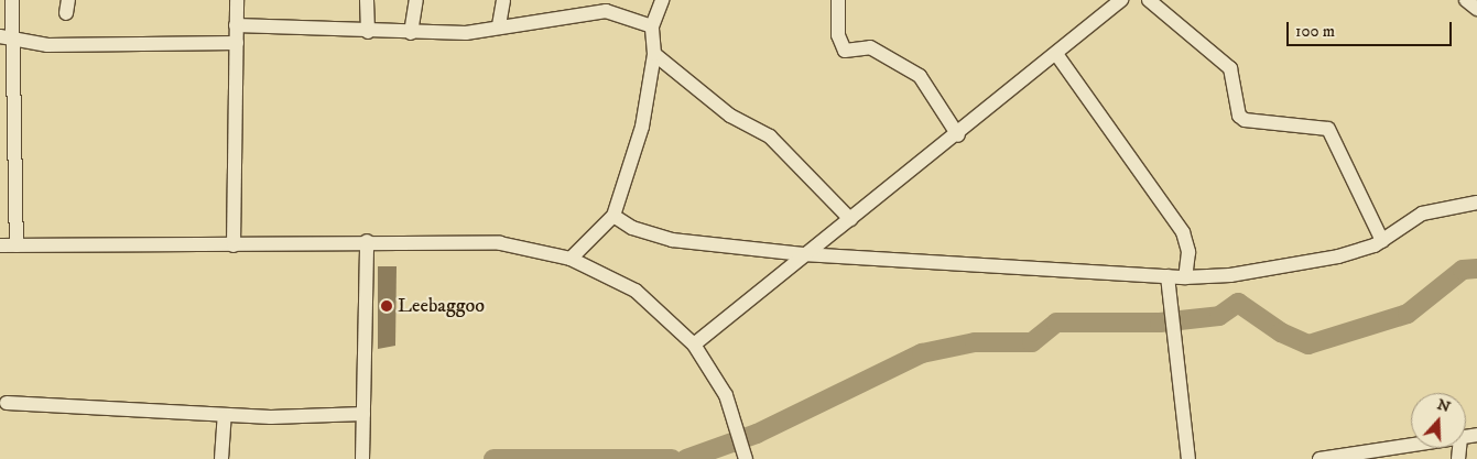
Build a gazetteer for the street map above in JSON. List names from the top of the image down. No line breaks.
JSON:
{"places":["Leebaggoo"],"scale_bar":"100 m","north":"top"}
